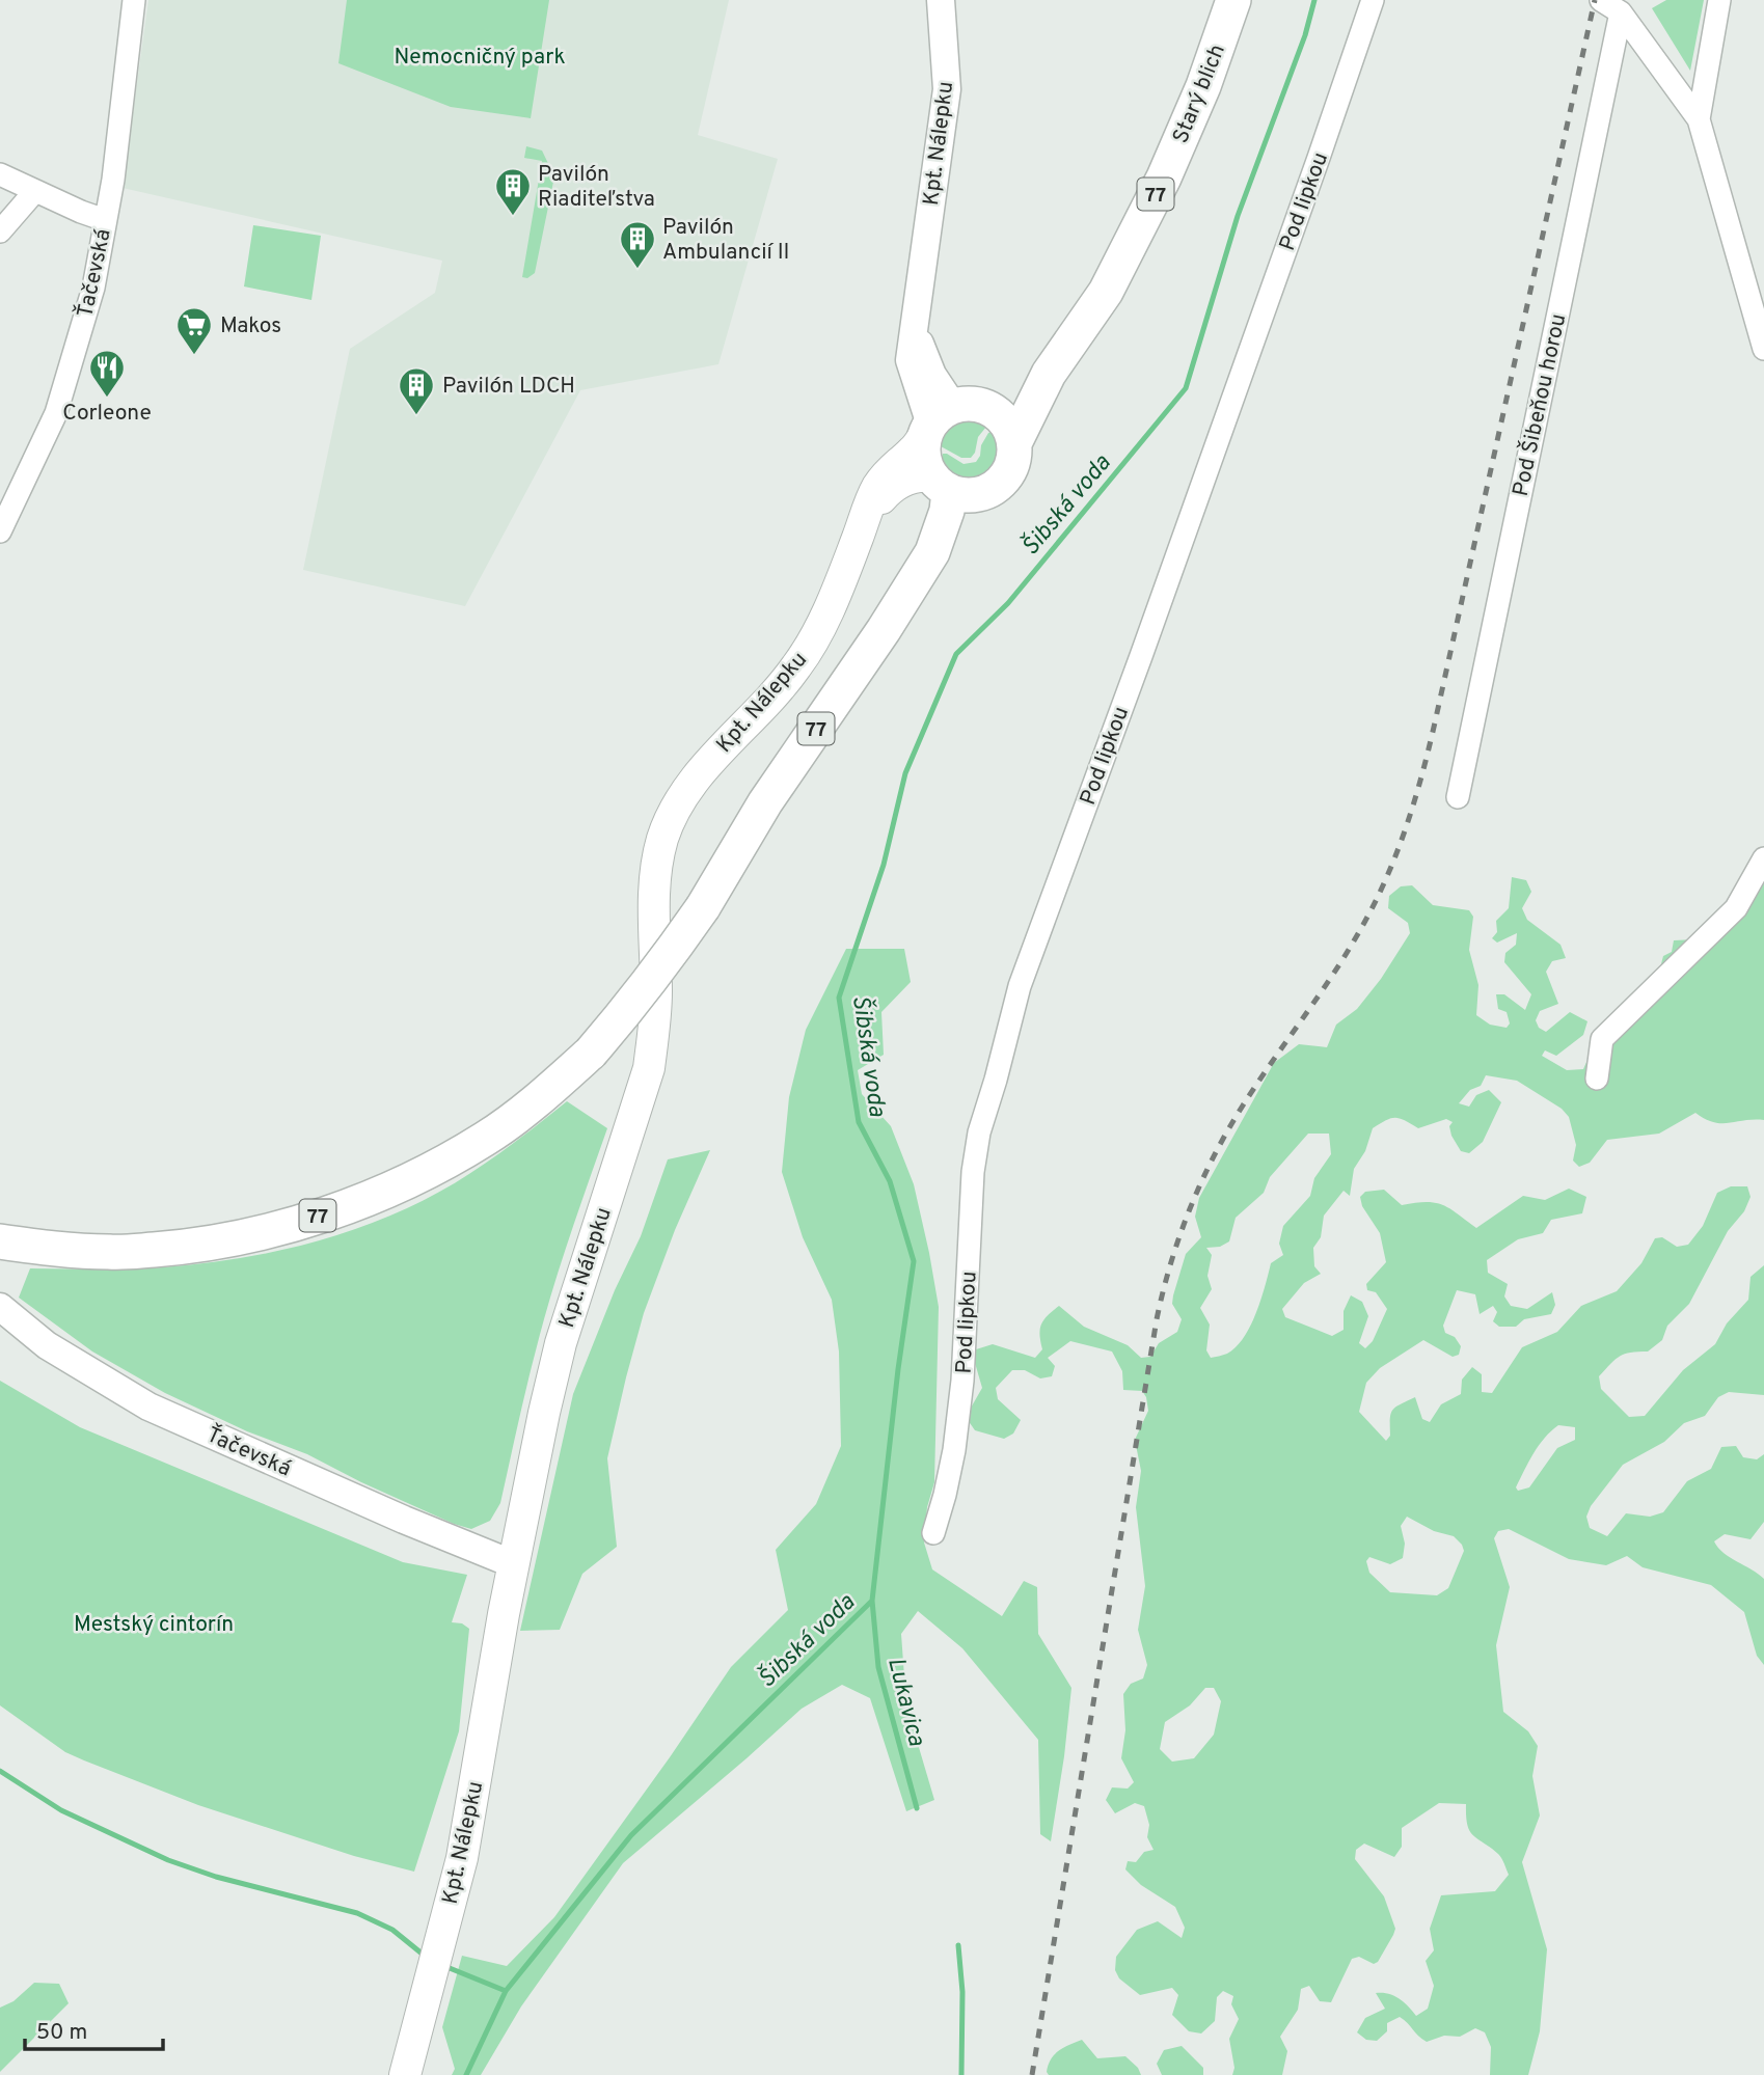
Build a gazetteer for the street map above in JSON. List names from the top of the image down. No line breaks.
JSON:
{"streets":{"main road":["Starý blich","Kpt. Nálepku","77"],"street":["Pod lipkou","Ťačevská","Pod Šibeňou horou"]},"crossings":[["Starý blich","Kpt. Nálepku"],["Starý blich","77"],["Kpt. Nálepku","77"],["Kpt. Nálepku","Ťačevská"]],"water":["Šibská voda","Lukavica"],"parks":["Nemocničný park","Mestský cintorín"],"places":{"building":["Pavilón Riaditeľstva","Pavilón Ambulancií II","Pavilón LDCH"],"supermarket":["Makos"],"restaurant":["Corleone"]},"scale_bar":"50 m"}
